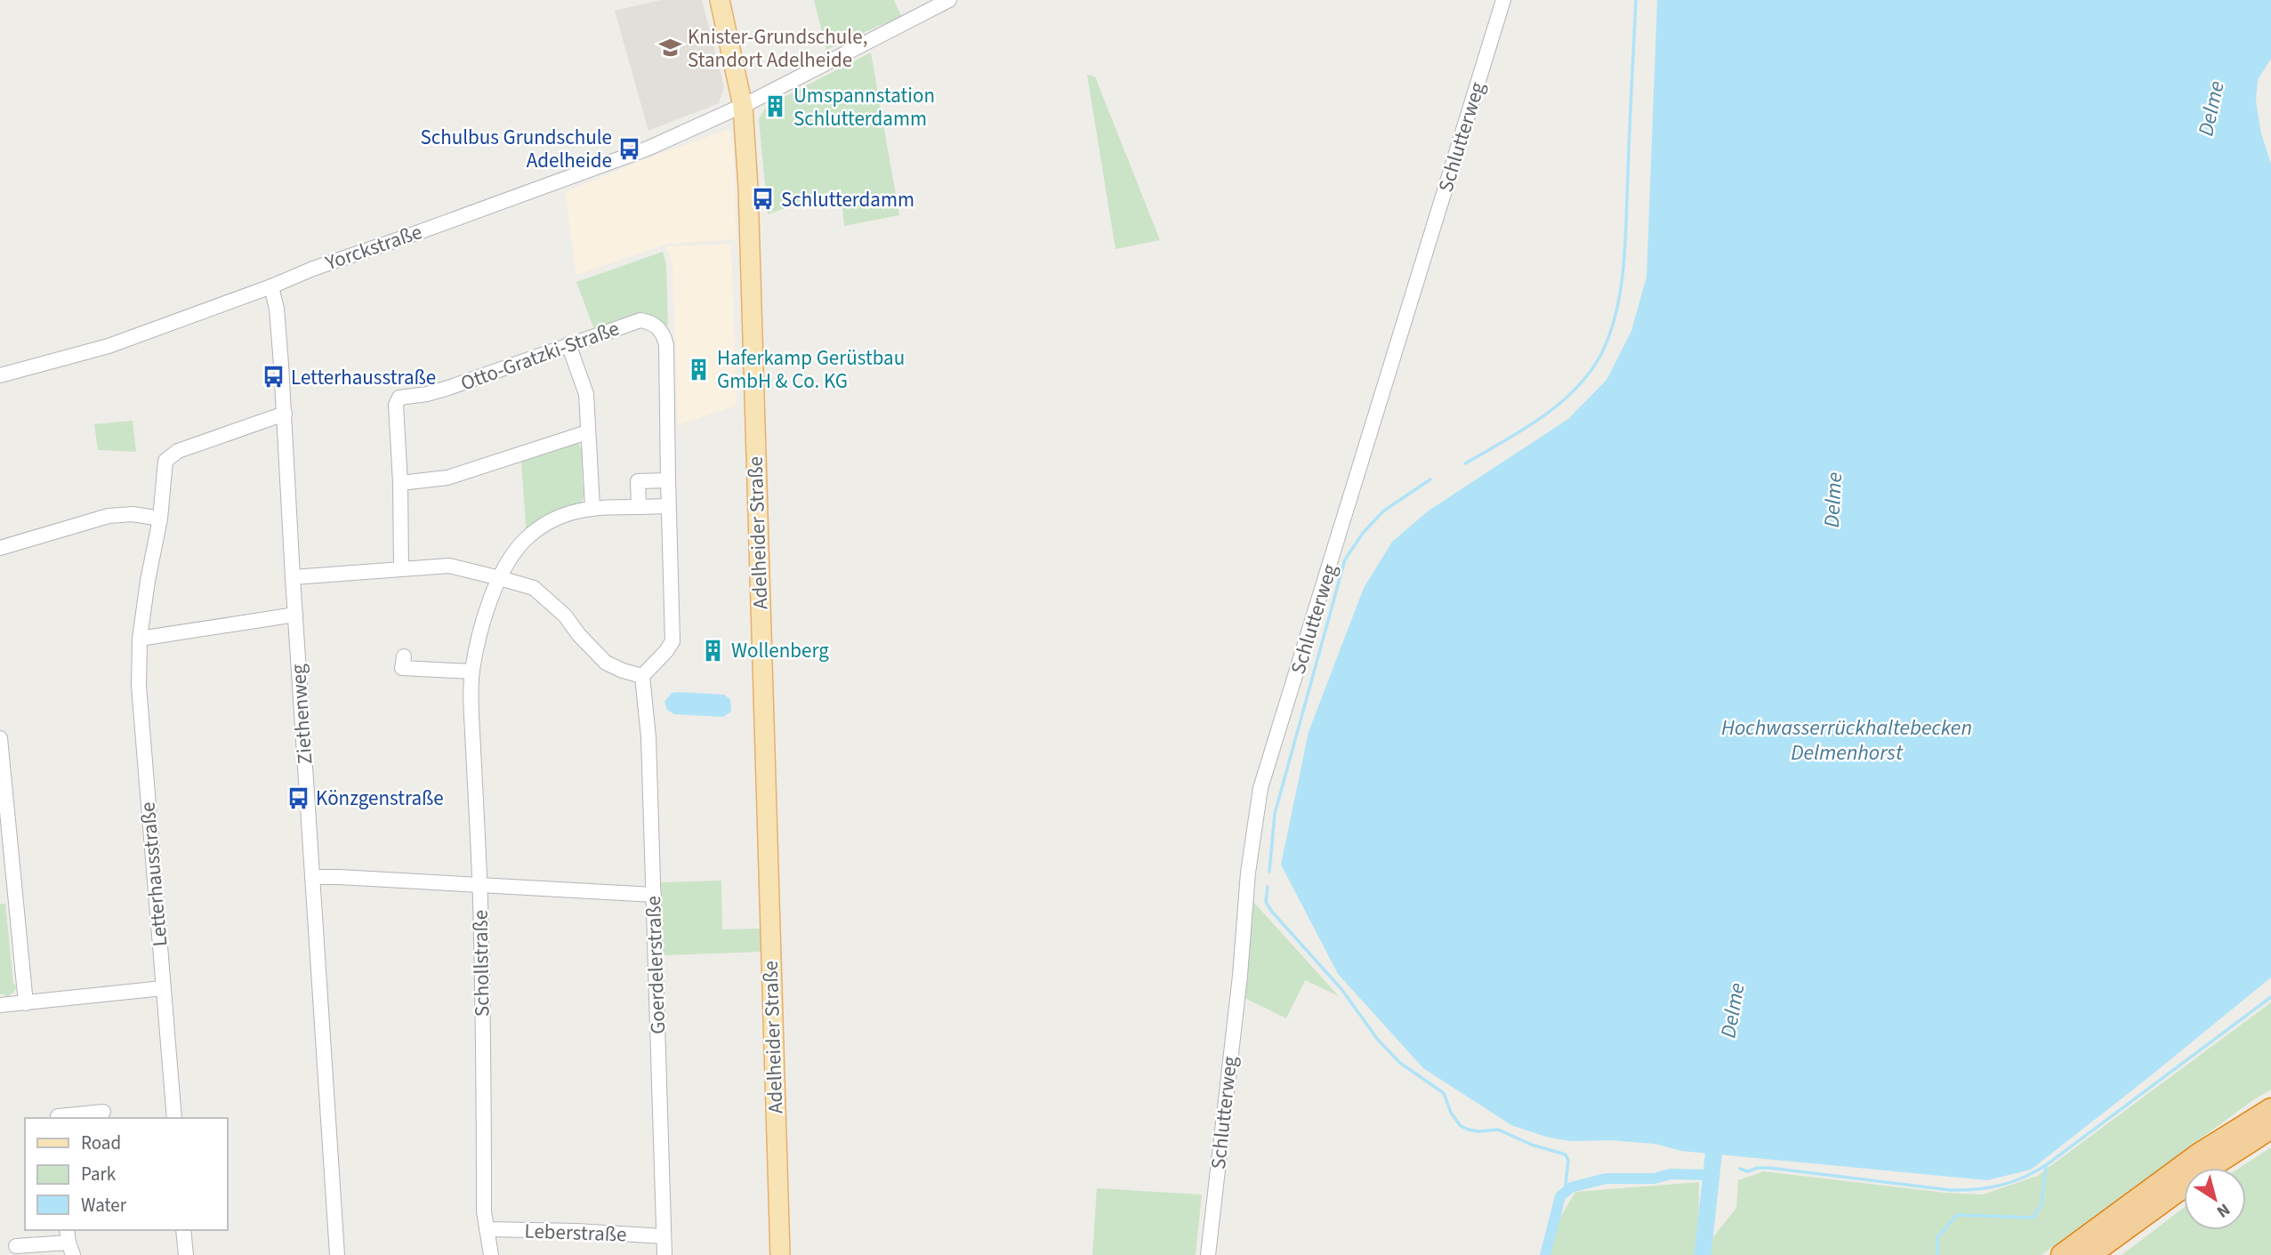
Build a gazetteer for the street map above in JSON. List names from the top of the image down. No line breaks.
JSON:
{"streets":{"main road":["Adelheider Straße"],"street":["Schlutterweg","Yorckstraße","Otto-Gratzki-Straße","Ziethenweg","Letterhausstraße","Schollstraße","Goerdelerstraße","Leberstraße"]},"crossings":[["Yorckstraße","Adelheider Straße"],["Yorckstraße","Ziethenweg"],["Ziethenweg","Letterhausstraße"],["Schollstraße","Leberstraße"],["Goerdelerstraße","Leberstraße"]],"water":["Delme","Hochwasserrückhaltebecken Delmenhorst"],"places":{"school or university":["Knister-Grundschule, Standort Adelheide"],"building":["Umspannstation Schlutterdamm","Haferkamp Gerüstbau GmbH & Co. KG","Wollenberg"],"bus stop":["Schulbus Grundschule Adelheide","Schlutterdamm","Letterhausstraße","Könzgenstraße"]},"legend":["Road","Park","Water"],"north":"bottom right"}
